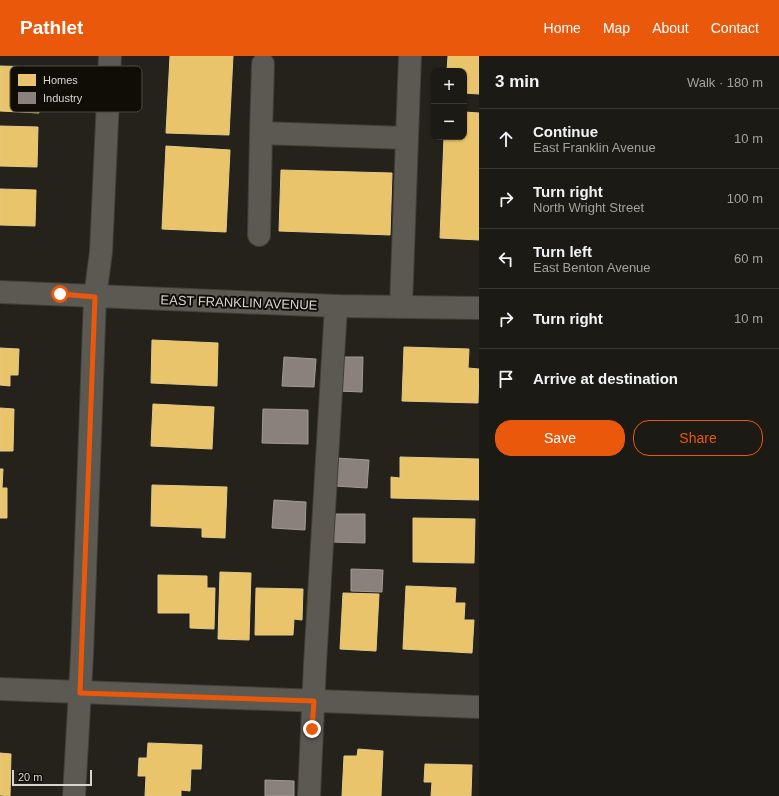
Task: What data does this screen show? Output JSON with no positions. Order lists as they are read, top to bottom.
{
  "streets": {
    "street": ["EAST FRANKLIN AVENUE"]
  },
  "legend": ["Homes", "Industry"],
  "scale_bar": "20 m",
  "page": {
    "header": "Pathlet",
    "nav": [
      "Home",
      "Map",
      "About",
      "Contact"
    ],
    "heading": ["3 min", "Walk · 180 m"],
    "map_buttons": ["+", "−"],
    "list": [
      ["Continue", "East Franklin Avenue", "10 m"],
      ["Turn right", "North Wright Street", "100 m"],
      ["Turn left", "East Benton Avenue", "60 m"],
      ["Turn right", "10 m"],
      "Arrive at destination"
    ],
    "buttons": ["Save", "Share"],
    "scale": "20 m"
  }
}
